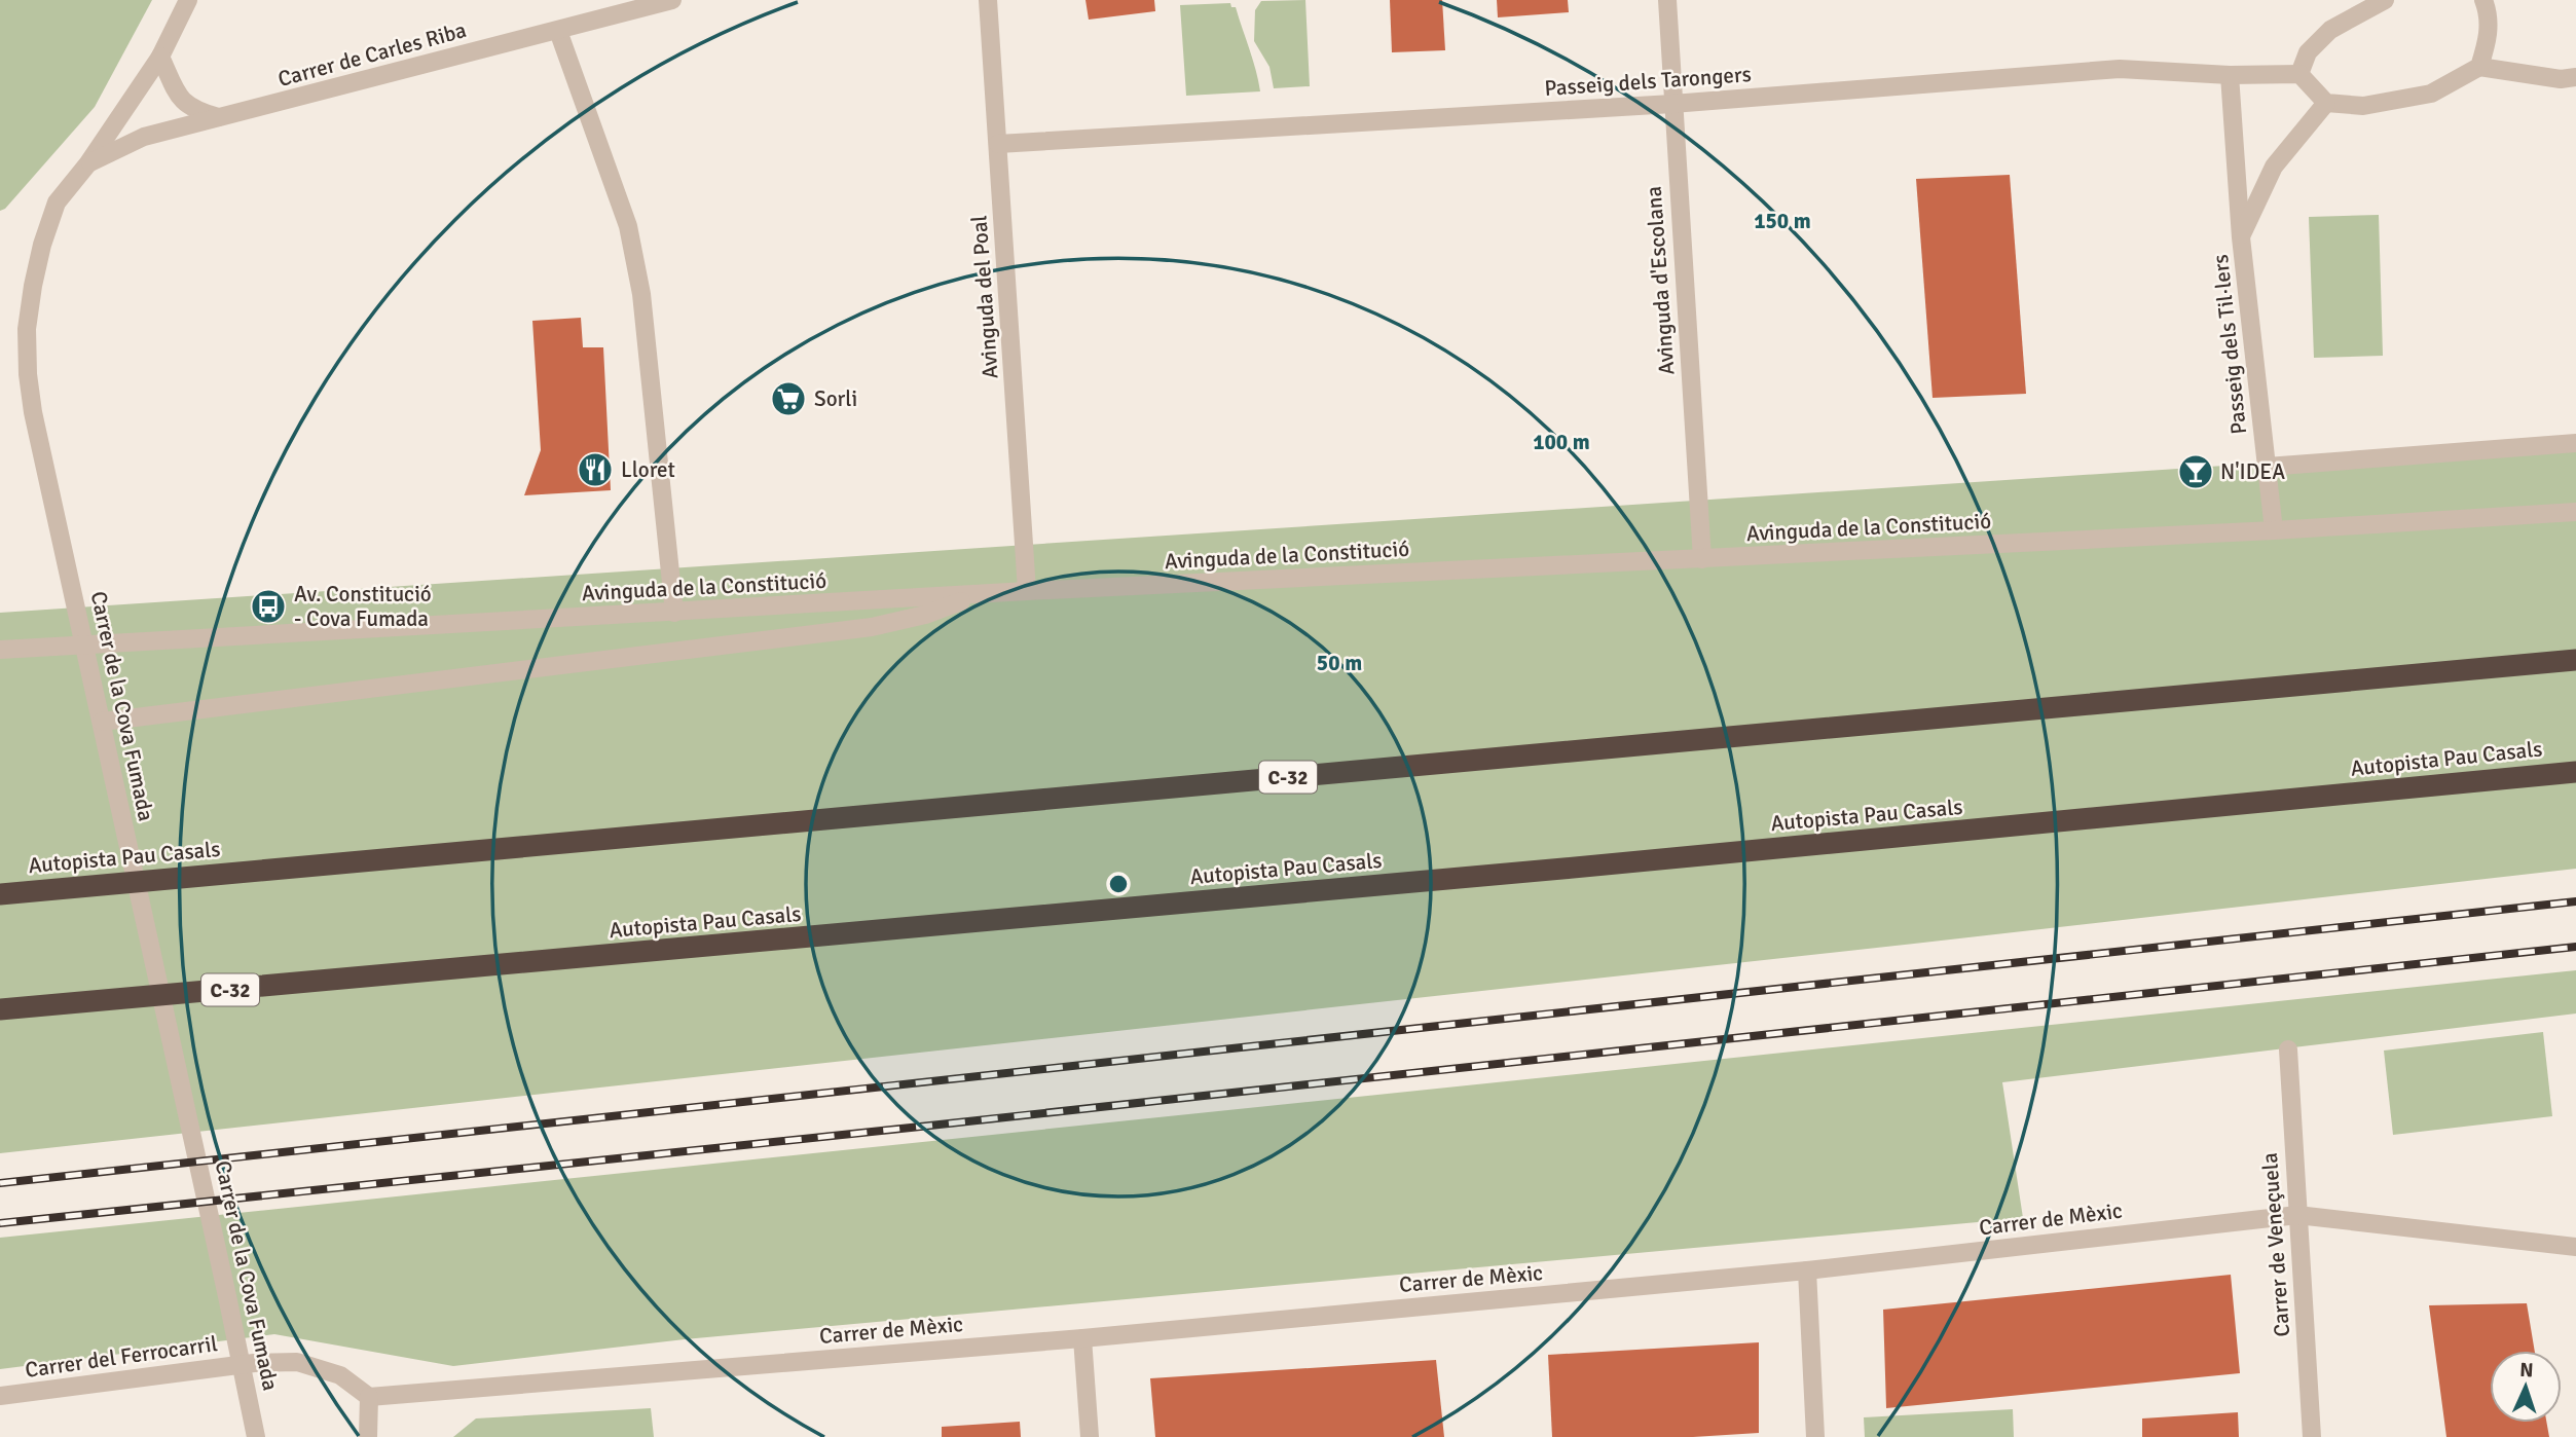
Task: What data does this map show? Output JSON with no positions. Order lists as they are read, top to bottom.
{
  "streets": {
    "highway": ["Autopista Pau Casals", "C-32"],
    "street": [
      "Carrer de Carles Riba",
      "Passeig dels Tarongers",
      "Avinguda d'Escolana",
      "Avinguda del Poal",
      "Passeig dels Til·lers",
      "Avinguda de la Constitució",
      "Carrer de la Cova Fumada",
      "Carrer de Mèxic",
      "Carrer de Veneçuela",
      "Carrer del Ferrocarril"
    ]
  },
  "crossings": [
    ["Carrer de Carles Riba", "Carrer de la Cova Fumada"],
    ["Passeig dels Tarongers", "Avinguda d'Escolana"],
    ["Passeig dels Tarongers", "Avinguda del Poal"],
    ["Passeig dels Tarongers", "Passeig dels Til·lers"],
    ["Avinguda d'Escolana", "Avinguda de la Constitució"],
    ["Avinguda del Poal", "Avinguda de la Constitució"],
    ["Passeig dels Til·lers", "Avinguda de la Constitució"],
    ["Carrer de Mèxic", "Carrer de Veneçuela"],
    ["Carrer de Mèxic", "Carrer del Ferrocarril"]
  ],
  "places": {
    "supermarket": ["Sorli"],
    "restaurant": ["Lloret"],
    "bar": ["N'IDEA"],
    "bus stop": ["Av. Constitució - Cova Fumada"]
  },
  "north": "top",
  "rings": ["150 m", "100 m", "50 m"]
}
